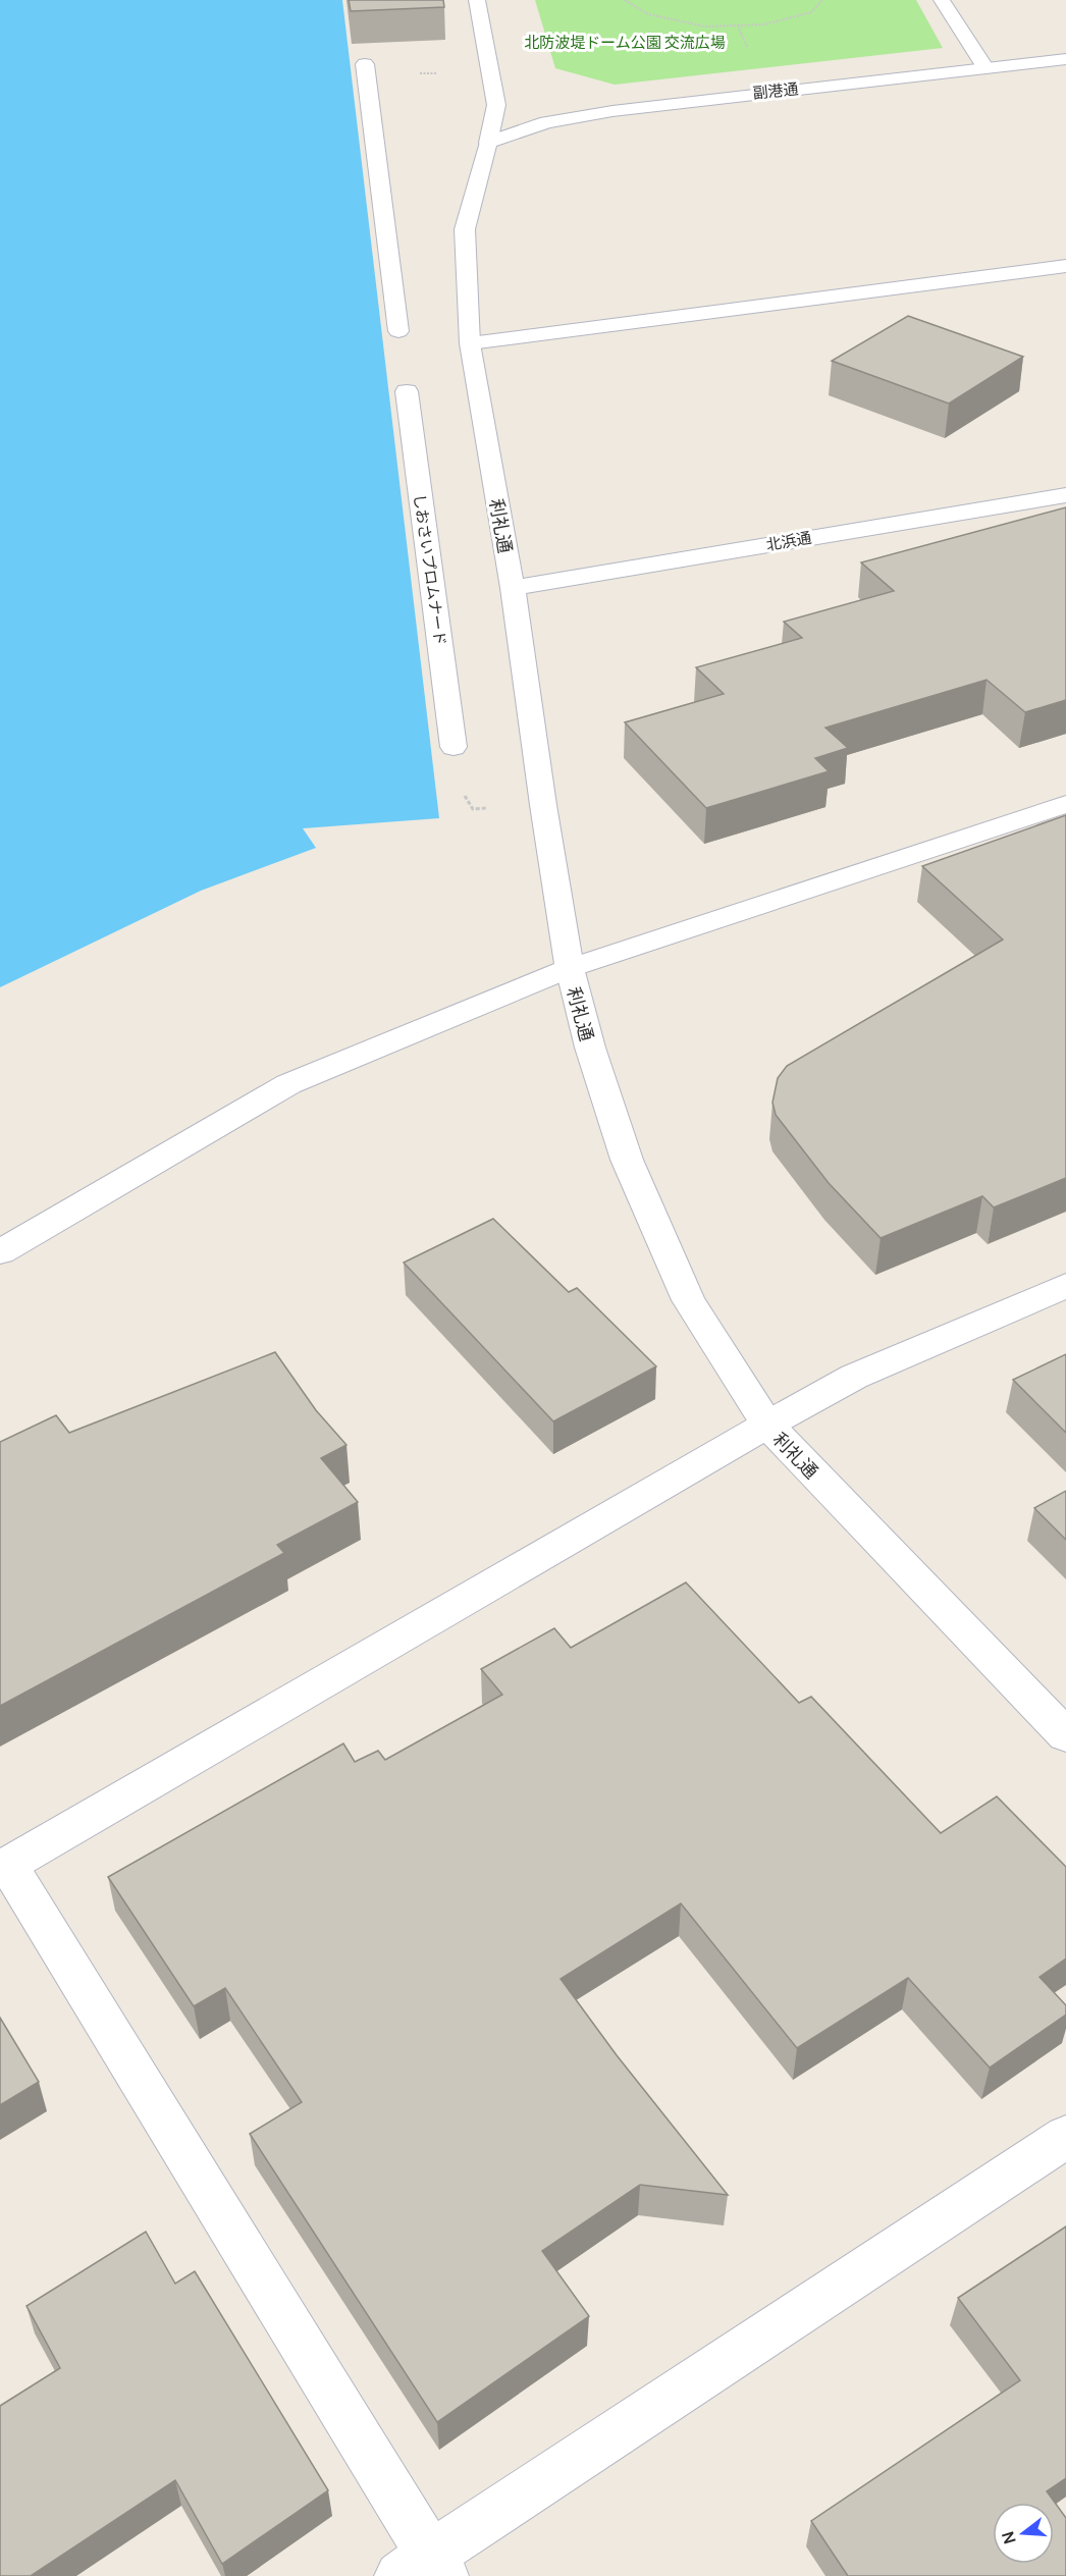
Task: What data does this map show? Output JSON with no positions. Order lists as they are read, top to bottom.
{
  "streets": {
    "street": [
      "副港通",
      "利礼通",
      "北浜通",
      "しおさいプロムナード"
    ]
  },
  "crossings": [
    ["副港通", "利礼通"],
    ["利礼通", "北浜通"]
  ],
  "parks": ["北防波堤ドーム公園 交流広場"],
  "north": "left"
}
